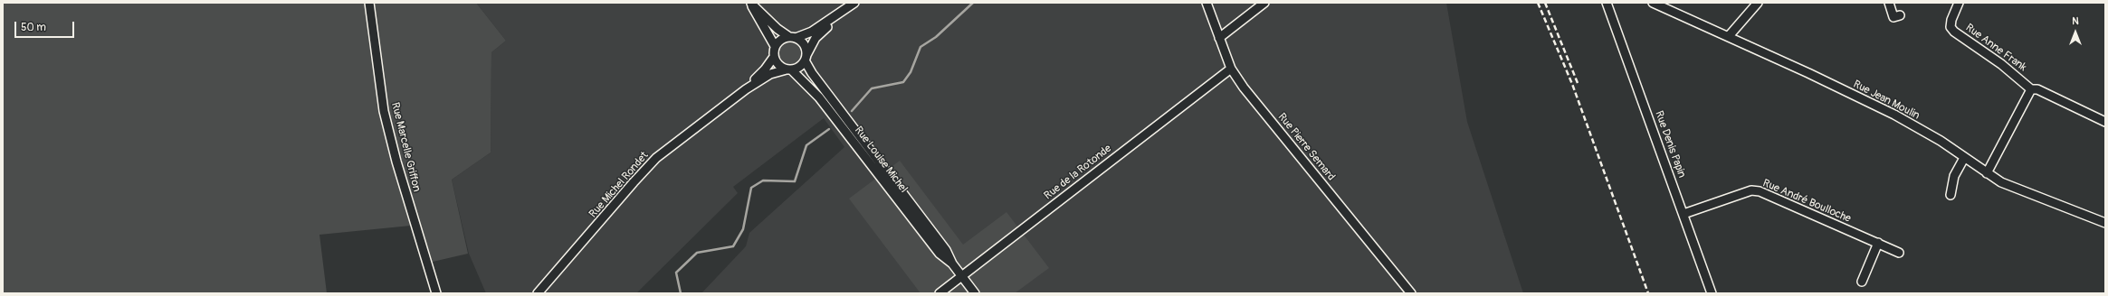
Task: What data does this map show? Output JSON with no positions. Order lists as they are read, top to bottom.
{
  "streets": {
    "street": [
      "Rue Anne Frank",
      "Rue Jean Moulin",
      "Rue Denis Papin",
      "Rue Marcelle Griffon",
      "Rue Pierre Semard",
      "Rue Louise Michel",
      "Rue de la Rotonde",
      "Rue Michel Rondet",
      "Rue André Boulloche"
    ]
  },
  "crossings": [
    ["Rue Denis Papin", "Rue André Boulloche"],
    ["Rue Pierre Semard", "Rue de la Rotonde"],
    ["Rue Louise Michel", "Rue de la Rotonde"],
    ["Rue Louise Michel", "Rue Michel Rondet"]
  ],
  "scale_bar": "50 m",
  "north": "top"
}
